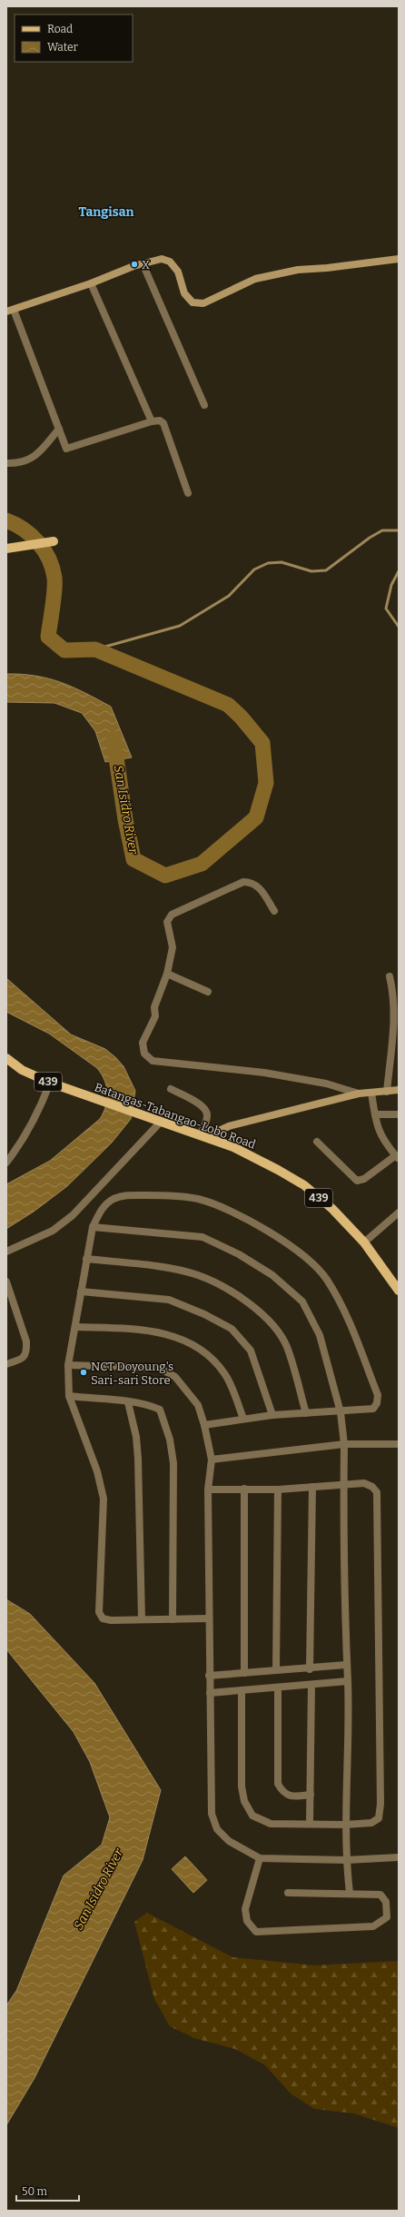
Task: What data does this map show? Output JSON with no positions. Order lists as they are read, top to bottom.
{
  "streets": {
    "main road": ["439", "Batangas-Tabangao-Lobo Road"]
  },
  "districts": ["Tangisan"],
  "water": ["San Isidro River"],
  "places": ["X", "NCT Doyoung's Sari-sari Store"],
  "legend": ["Road", "Water"],
  "scale_bar": "50 m"
}
